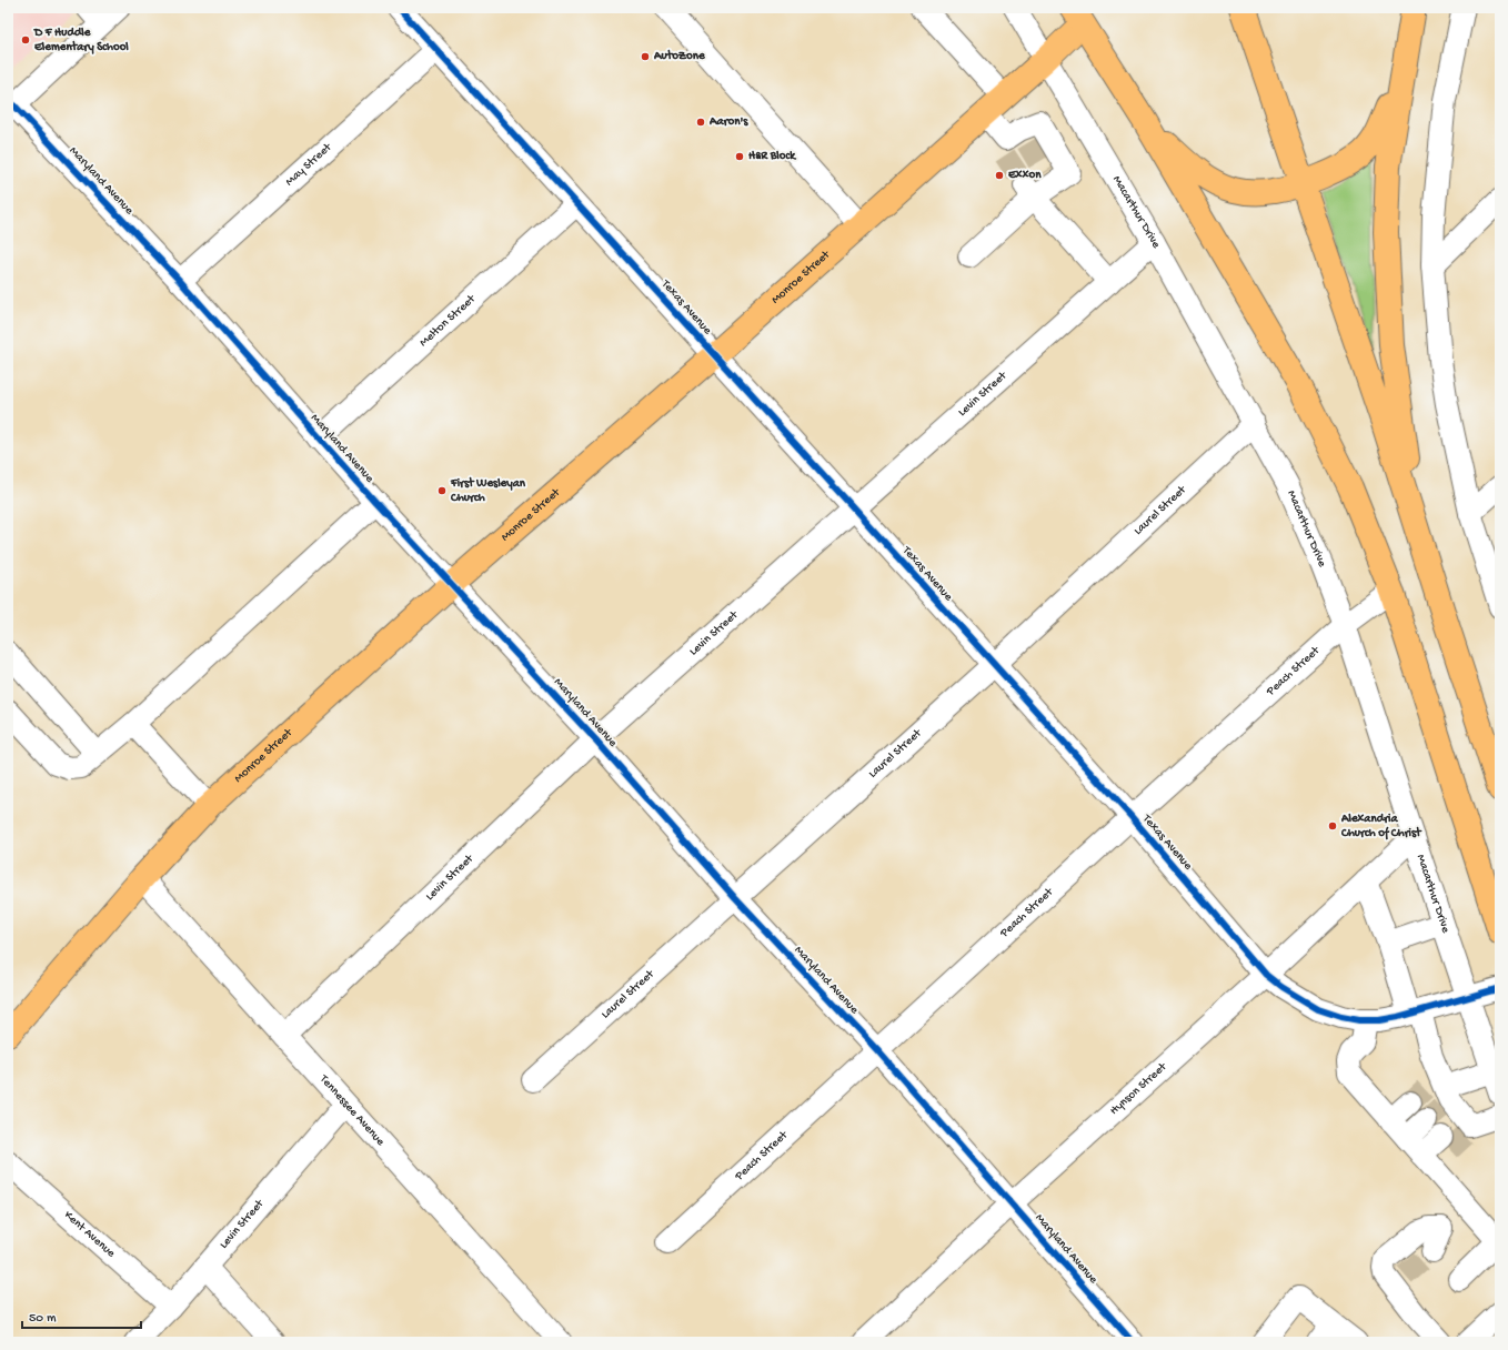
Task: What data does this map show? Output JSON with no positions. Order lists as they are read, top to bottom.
{
  "streets": {
    "main road": ["Monroe Street"],
    "street": [
      "May Street",
      "Maryland Avenue",
      "Macarthur Drive",
      "Texas Avenue",
      "Melton Street",
      "Levin Street",
      "Laurel Street",
      "Peach Street",
      "Hynson Street",
      "Tennessee Avenue",
      "Kent Avenue"
    ]
  },
  "crossings": [
    ["May Street", "Maryland Avenue"],
    ["May Street", "Texas Avenue"],
    ["Maryland Avenue", "Monroe Street"],
    ["Maryland Avenue", "Melton Street"],
    ["Maryland Avenue", "Levin Street"],
    ["Maryland Avenue", "Laurel Street"],
    ["Maryland Avenue", "Peach Street"],
    ["Maryland Avenue", "Hynson Street"],
    ["Macarthur Drive", "Monroe Street"],
    ["Macarthur Drive", "Texas Avenue"],
    ["Macarthur Drive", "Levin Street"],
    ["Macarthur Drive", "Laurel Street"],
    ["Macarthur Drive", "Peach Street"],
    ["Macarthur Drive", "Hynson Street"],
    ["Monroe Street", "Texas Avenue"],
    ["Monroe Street", "Tennessee Avenue"],
    ["Texas Avenue", "Melton Street"],
    ["Texas Avenue", "Levin Street"],
    ["Texas Avenue", "Laurel Street"],
    ["Texas Avenue", "Peach Street"],
    ["Texas Avenue", "Hynson Street"],
    ["Levin Street", "Tennessee Avenue"],
    ["Levin Street", "Kent Avenue"]
  ],
  "places": [
    "D F Huddle Elementary School",
    "AutoZone",
    "Aaron's",
    "H&R Block",
    "Exxon",
    "First Wesleyan Church",
    "Alexandria Church of Christ"
  ],
  "scale_bar": "50 m"
}
